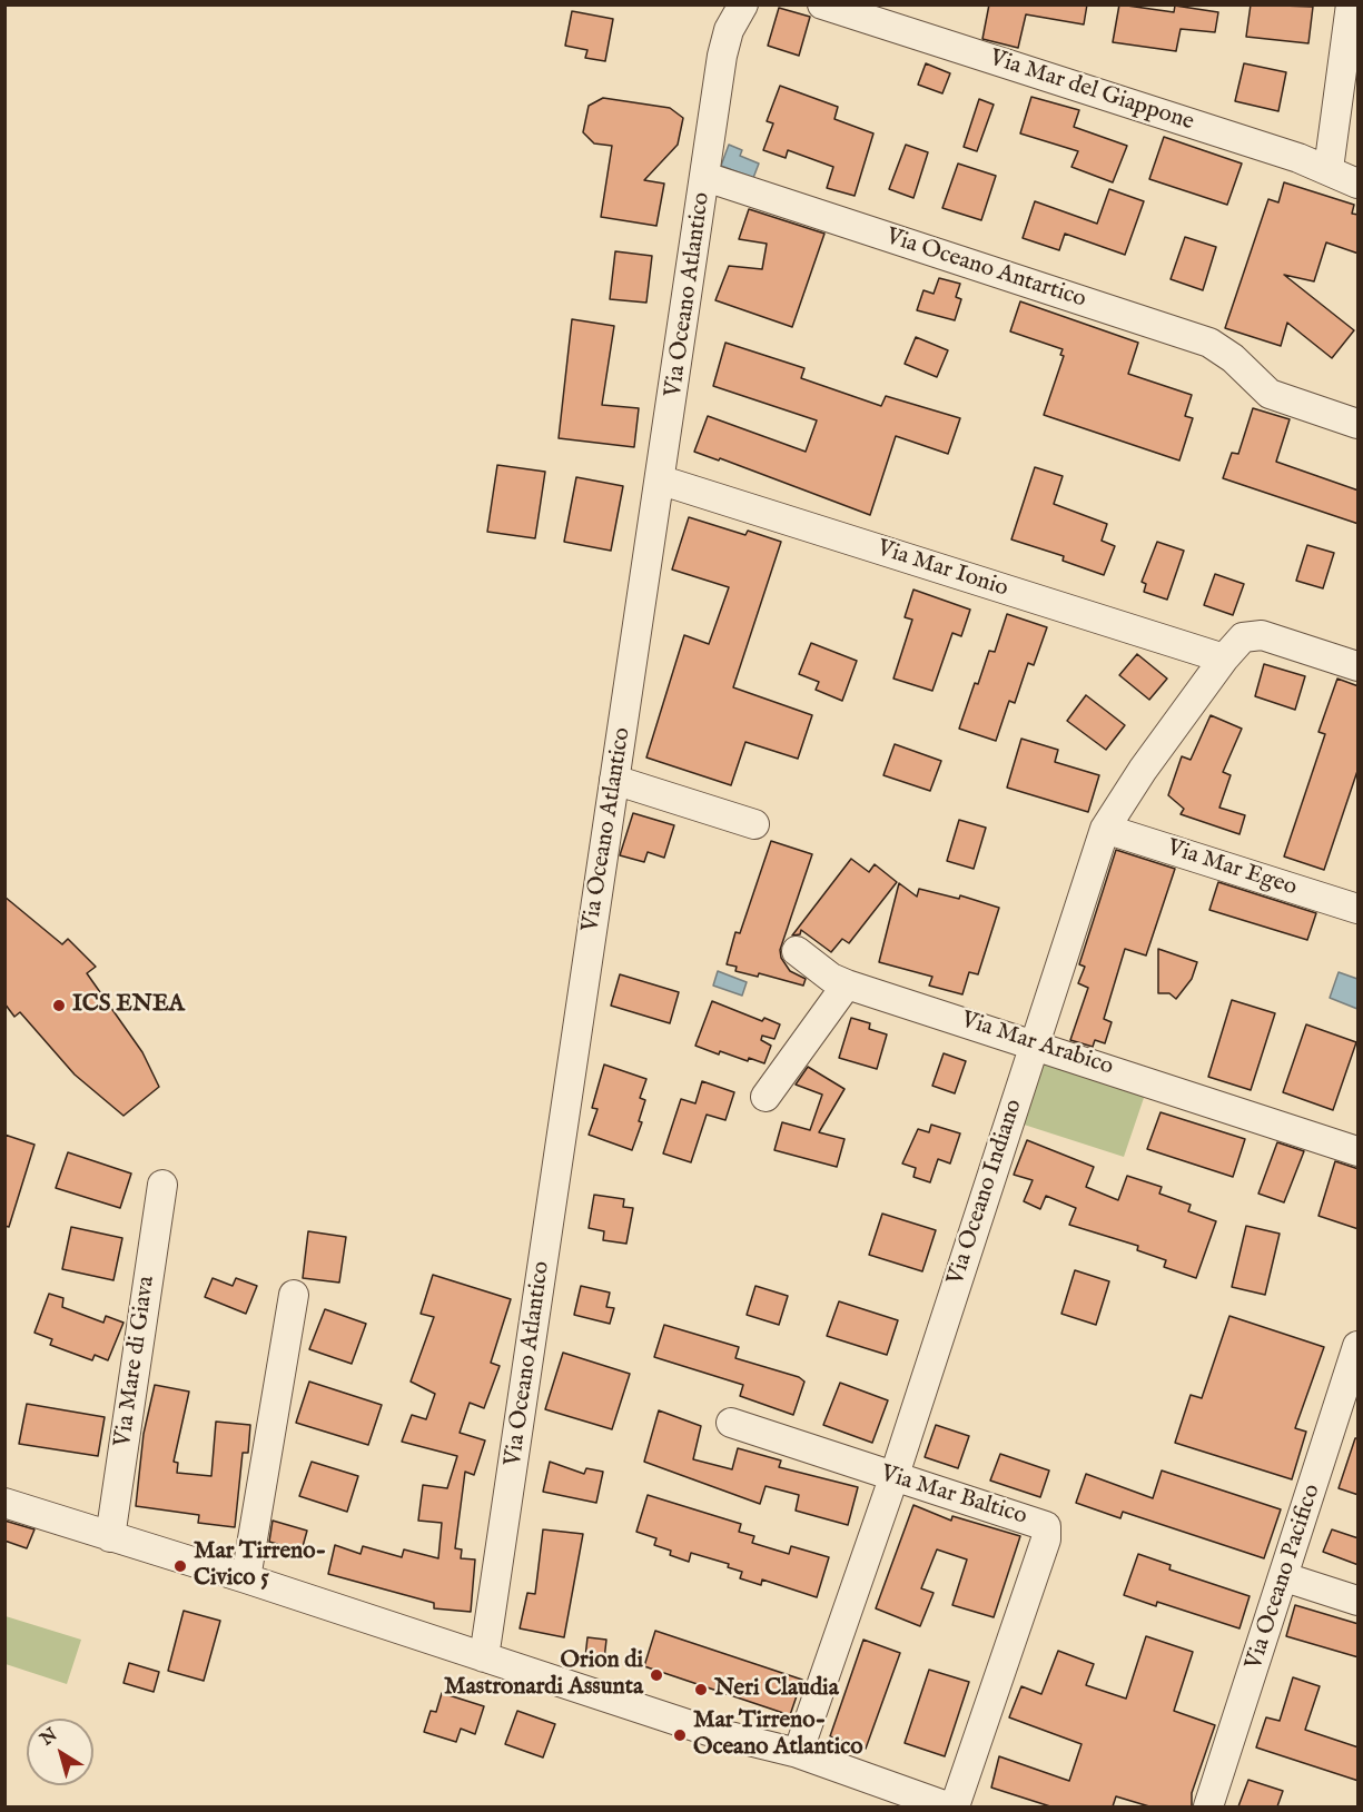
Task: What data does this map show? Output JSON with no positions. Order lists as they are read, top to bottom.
{
  "streets": {
    "street": [
      "Via Mar del Giappone",
      "Via Oceano Antartico",
      "Via Oceano Atlantico",
      "Via Mar Ionio",
      "Via Mar Egeo",
      "Via Mar Arabico",
      "Via Oceano Indiano",
      "Via Mare di Giava",
      "Via Mar Baltico",
      "Via Oceano Pacifico"
    ]
  },
  "crossings": [
    ["Via Oceano Antartico", "Via Oceano Atlantico"],
    ["Via Oceano Atlantico", "Via Mar Ionio"],
    ["Via Mar Ionio", "Via Oceano Indiano"],
    ["Via Mar Egeo", "Via Oceano Indiano"],
    ["Via Mar Arabico", "Via Oceano Indiano"],
    ["Via Oceano Indiano", "Via Mar Baltico"]
  ],
  "places": [
    "ICS ENEA",
    "Mar Tirreno- Civico 5",
    "Orion di Mastronardi Assunta",
    "Neri Claudia",
    "Mar Tirreno- Oceano Atlantico"
  ],
  "north": "top left"
}
